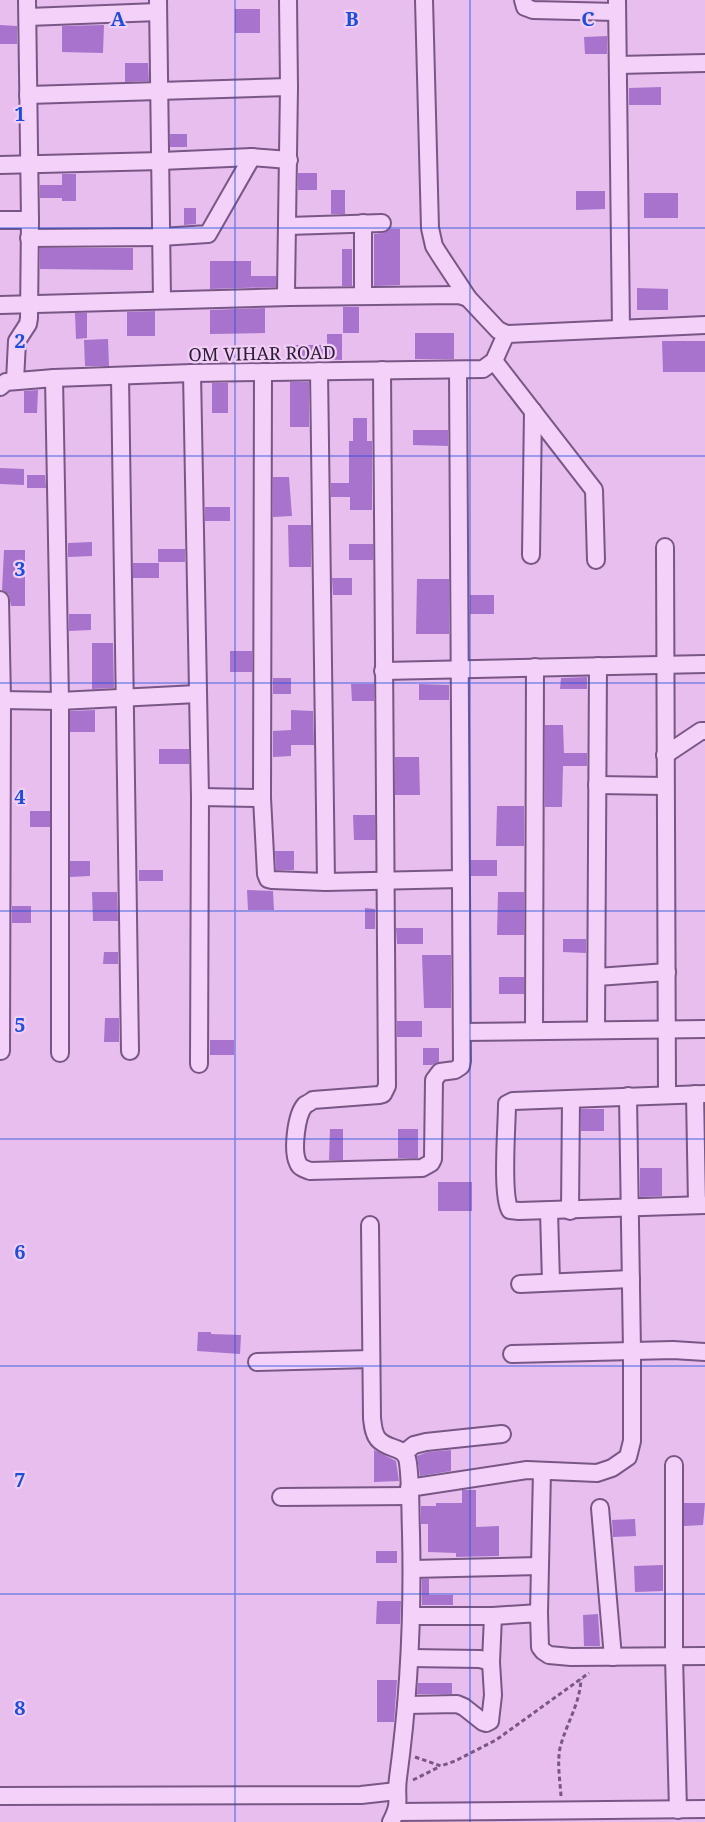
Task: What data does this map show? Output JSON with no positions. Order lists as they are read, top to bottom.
{
  "streets": {
    "street": ["OM VIHAR ROAD"]
  },
  "grid": {
    "columns": ["A", "B", "C"],
    "rows": [
      "1",
      "2",
      "3",
      "4",
      "5",
      "6",
      "7",
      "8"
    ]
  }
}
